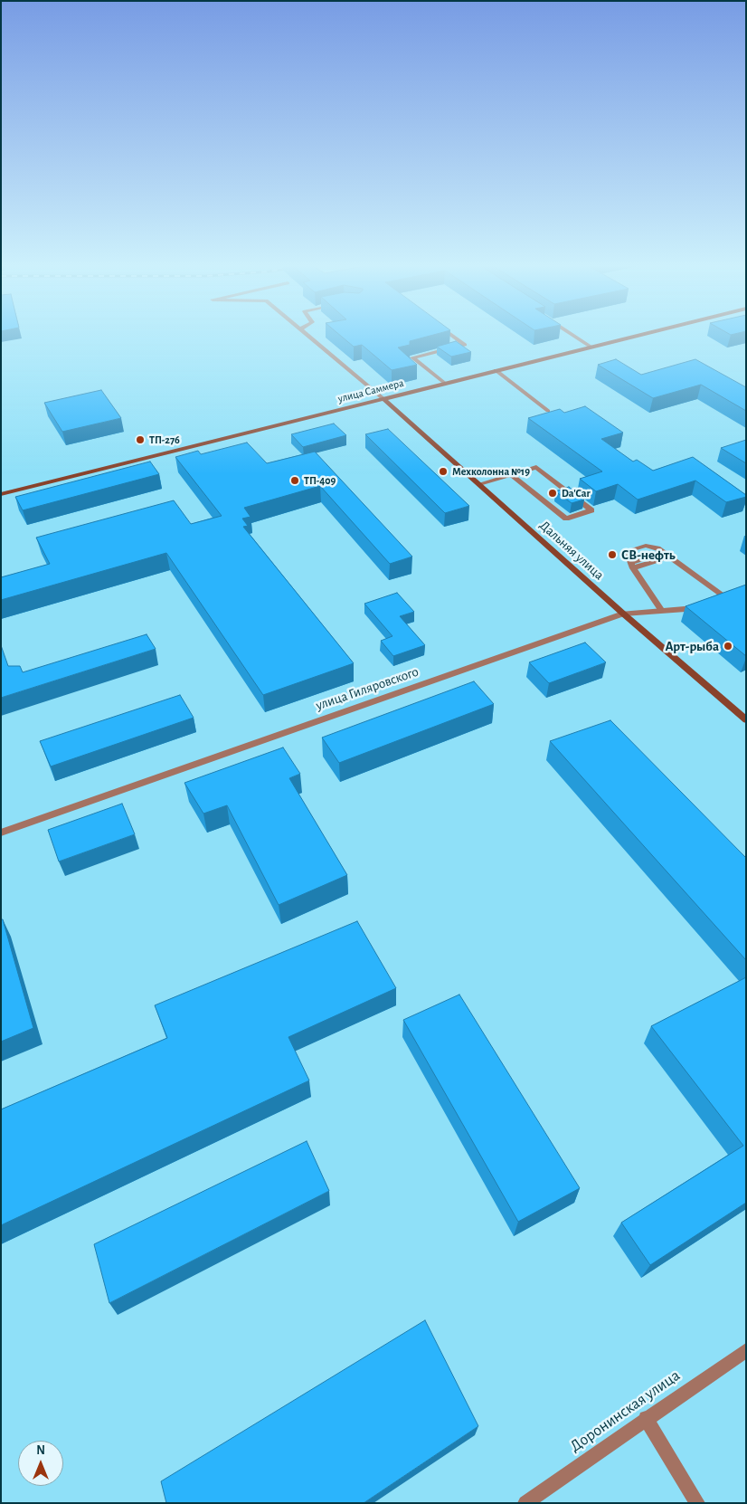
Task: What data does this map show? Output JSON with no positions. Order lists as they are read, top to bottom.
{
  "streets": {
    "street": [
      "улица Саммера",
      "Дальняя улица",
      "улица Гиляровского",
      "Доронинская улица"
    ]
  },
  "crossings": [
    ["улица Саммера", "Дальняя улица"],
    ["Дальняя улица", "улица Гиляровского"]
  ],
  "places": [
    "ТП-276",
    "Мехколонна №19",
    "ТП-409",
    "Da'Car",
    "СВ-нефть",
    "Арт-рыба"
  ],
  "north": "top"
}
